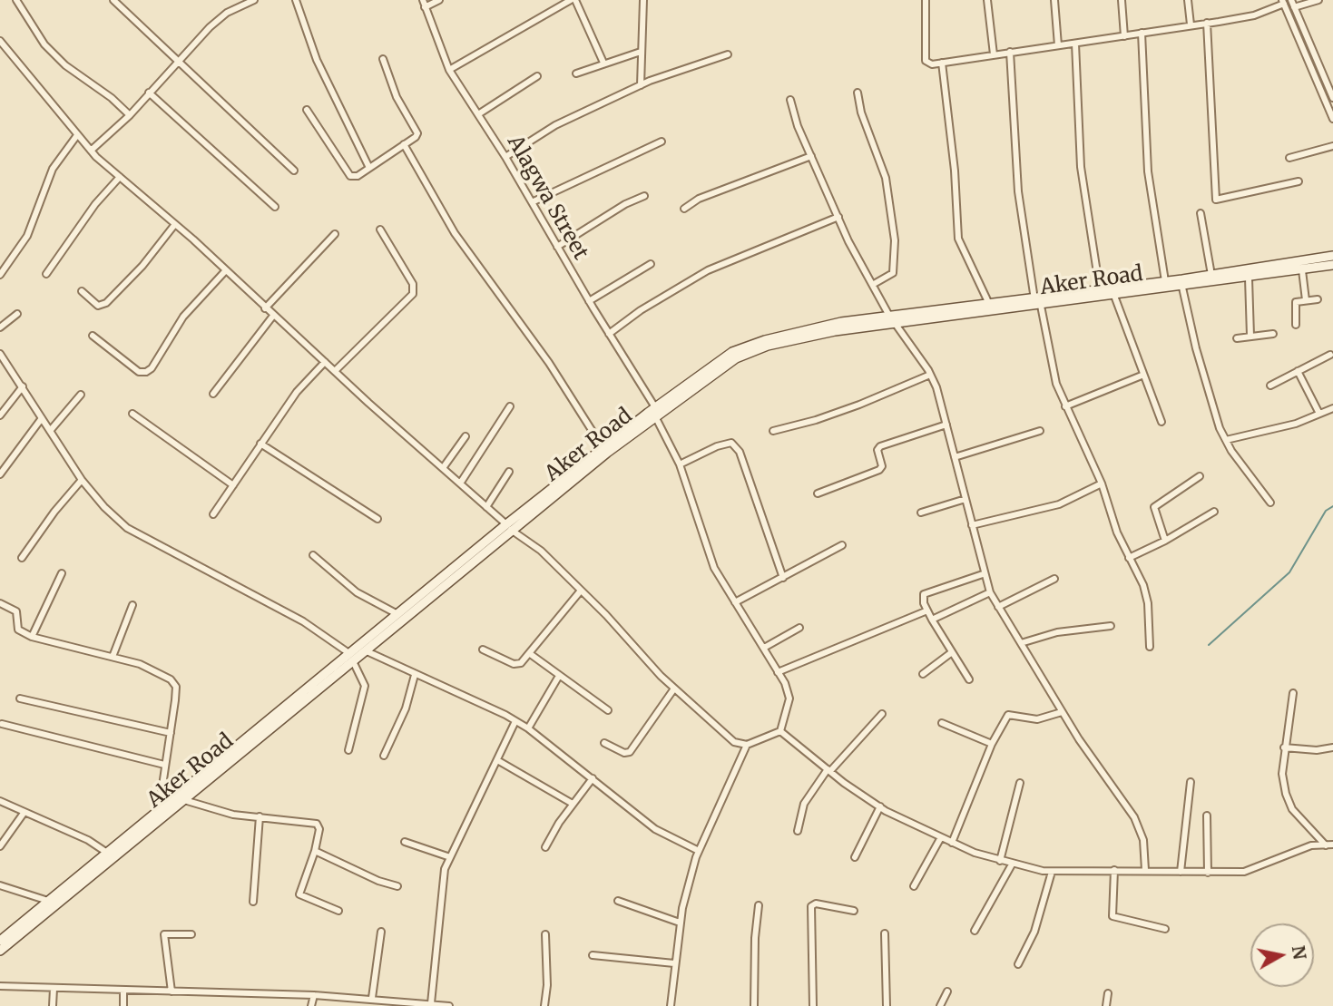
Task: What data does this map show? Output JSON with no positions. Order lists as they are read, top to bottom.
{
  "streets": {
    "street": ["Alagwa Street", "Aker Road"]
  },
  "crossings": [
    ["Alagwa Street", "Aker Road"]
  ],
  "north": "right"
}
